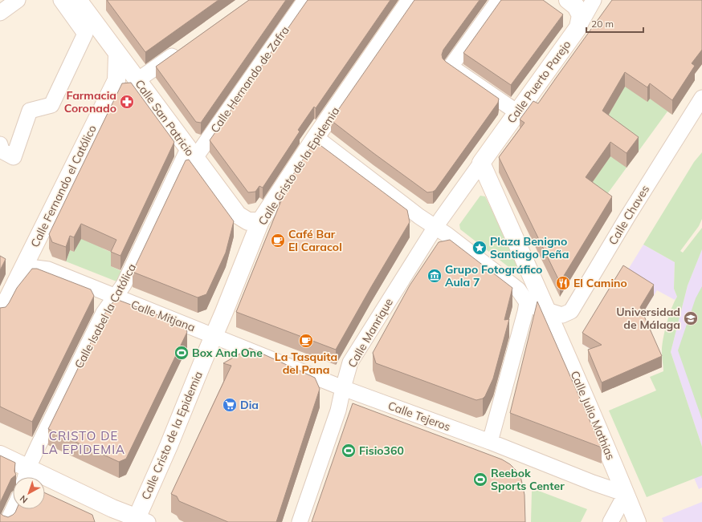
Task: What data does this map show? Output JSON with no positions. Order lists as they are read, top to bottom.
{
  "streets": {
    "street": [
      "Calle Hernando de Zafra",
      "Calle Puerto Parejo",
      "Calle San Patricio",
      "Calle Cristo de la Epidemia",
      "Calle Fernando el Católico",
      "Calle Chaves",
      "Calle Isabel la Católica",
      "Calle Mitjana",
      "Calle Manrique",
      "Calle Julio Mathias",
      "Calle Tejeros"
    ]
  },
  "crossings": [
    ["Calle Hernando de Zafra", "Calle San Patricio"],
    ["Calle Hernando de Zafra", "Calle Isabel la Católica"],
    ["Calle Puerto Parejo", "Calle Manrique"],
    ["Calle San Patricio", "Calle Cristo de la Epidemia"],
    ["Calle San Patricio", "Calle Fernando el Católico"],
    ["Calle San Patricio", "Calle Isabel la Católica"],
    ["Calle Cristo de la Epidemia", "Calle Mitjana"],
    ["Calle Cristo de la Epidemia", "Calle Tejeros"],
    ["Calle Fernando el Católico", "Calle Mitjana"],
    ["Calle Chaves", "Calle Julio Mathias"],
    ["Calle Isabel la Católica", "Calle Mitjana"],
    ["Calle Mitjana", "Calle Tejeros"],
    ["Calle Manrique", "Calle Tejeros"],
    ["Calle Julio Mathias", "Calle Tejeros"]
  ],
  "districts": ["CRISTO DE LA EPIDEMIA"],
  "places": {
    "pharmacy": ["Farmacia Coronado"],
    "cafe": ["Café Bar El Caracol", "La Tasquita del Pana"],
    "place": ["Plaza Benigno Santiago Peña"],
    "museum": ["Grupo Fotográfico Aula 7"],
    "restaurant": ["El Camino"],
    "school or university": ["Universidad de Málaga"],
    "sports": ["Box And One", "Fisio360", "Reebok Sports Center"],
    "supermarket": ["Dia"]
  },
  "scale_bar": "20 m",
  "north": "bottom left"
}
